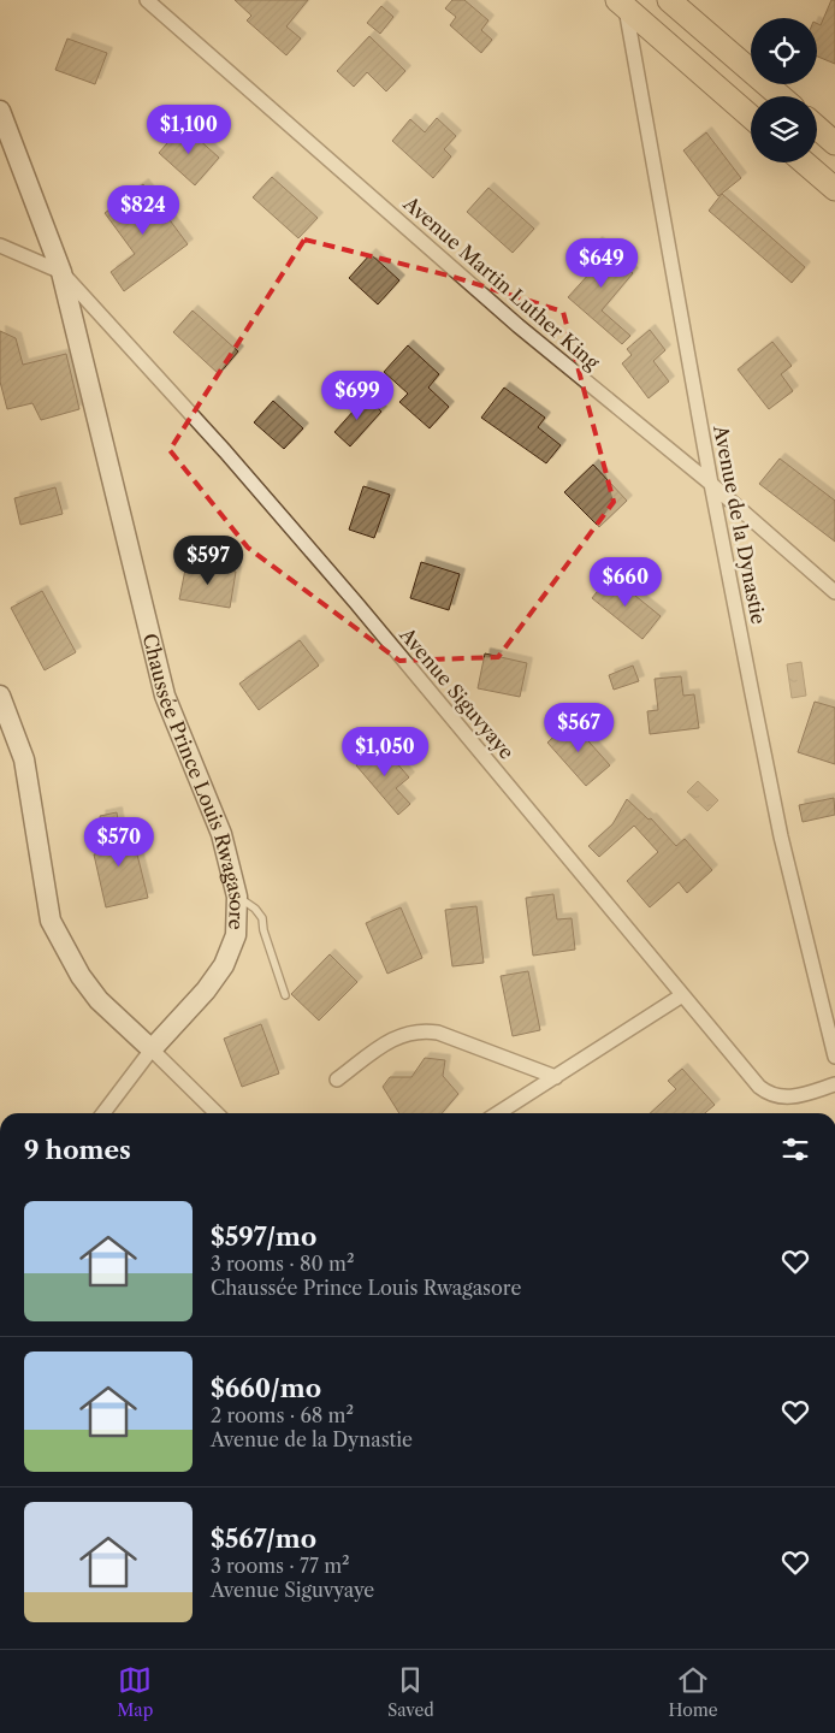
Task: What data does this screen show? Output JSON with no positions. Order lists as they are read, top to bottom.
{
  "streets": {
    "street": [
      "Avenue Martin Luther King",
      "Avenue de la Dynastie",
      "Avenue Siguvyaye",
      "Chaussée Prince Louis Rwagasore"
    ]
  },
  "crossings": [
    ["Avenue Martin Luther King", "Avenue de la Dynastie"],
    ["Avenue Siguvyaye", "Chaussée Prince Louis Rwagasore"]
  ],
  "page": {
    "price": [
      "$1,100",
      "$824",
      "$649",
      "$699",
      "$597",
      "$660",
      "$567",
      "$1,050",
      "$570"
    ],
    "heading": "9 homes",
    "list": [
      {
        "name": "$597/mo",
        "note": "3 rooms · 80 m² · Chaussée Prince Louis Rwagasore"
      },
      {
        "name": "$660/mo",
        "note": "2 rooms · 68 m² · Avenue de la Dynastie"
      },
      {
        "name": "$567/mo",
        "note": "3 rooms · 77 m² · Avenue Siguvyaye"
      }
    ],
    "tabs": ["Map", "Saved", "Home"]
  }
}
